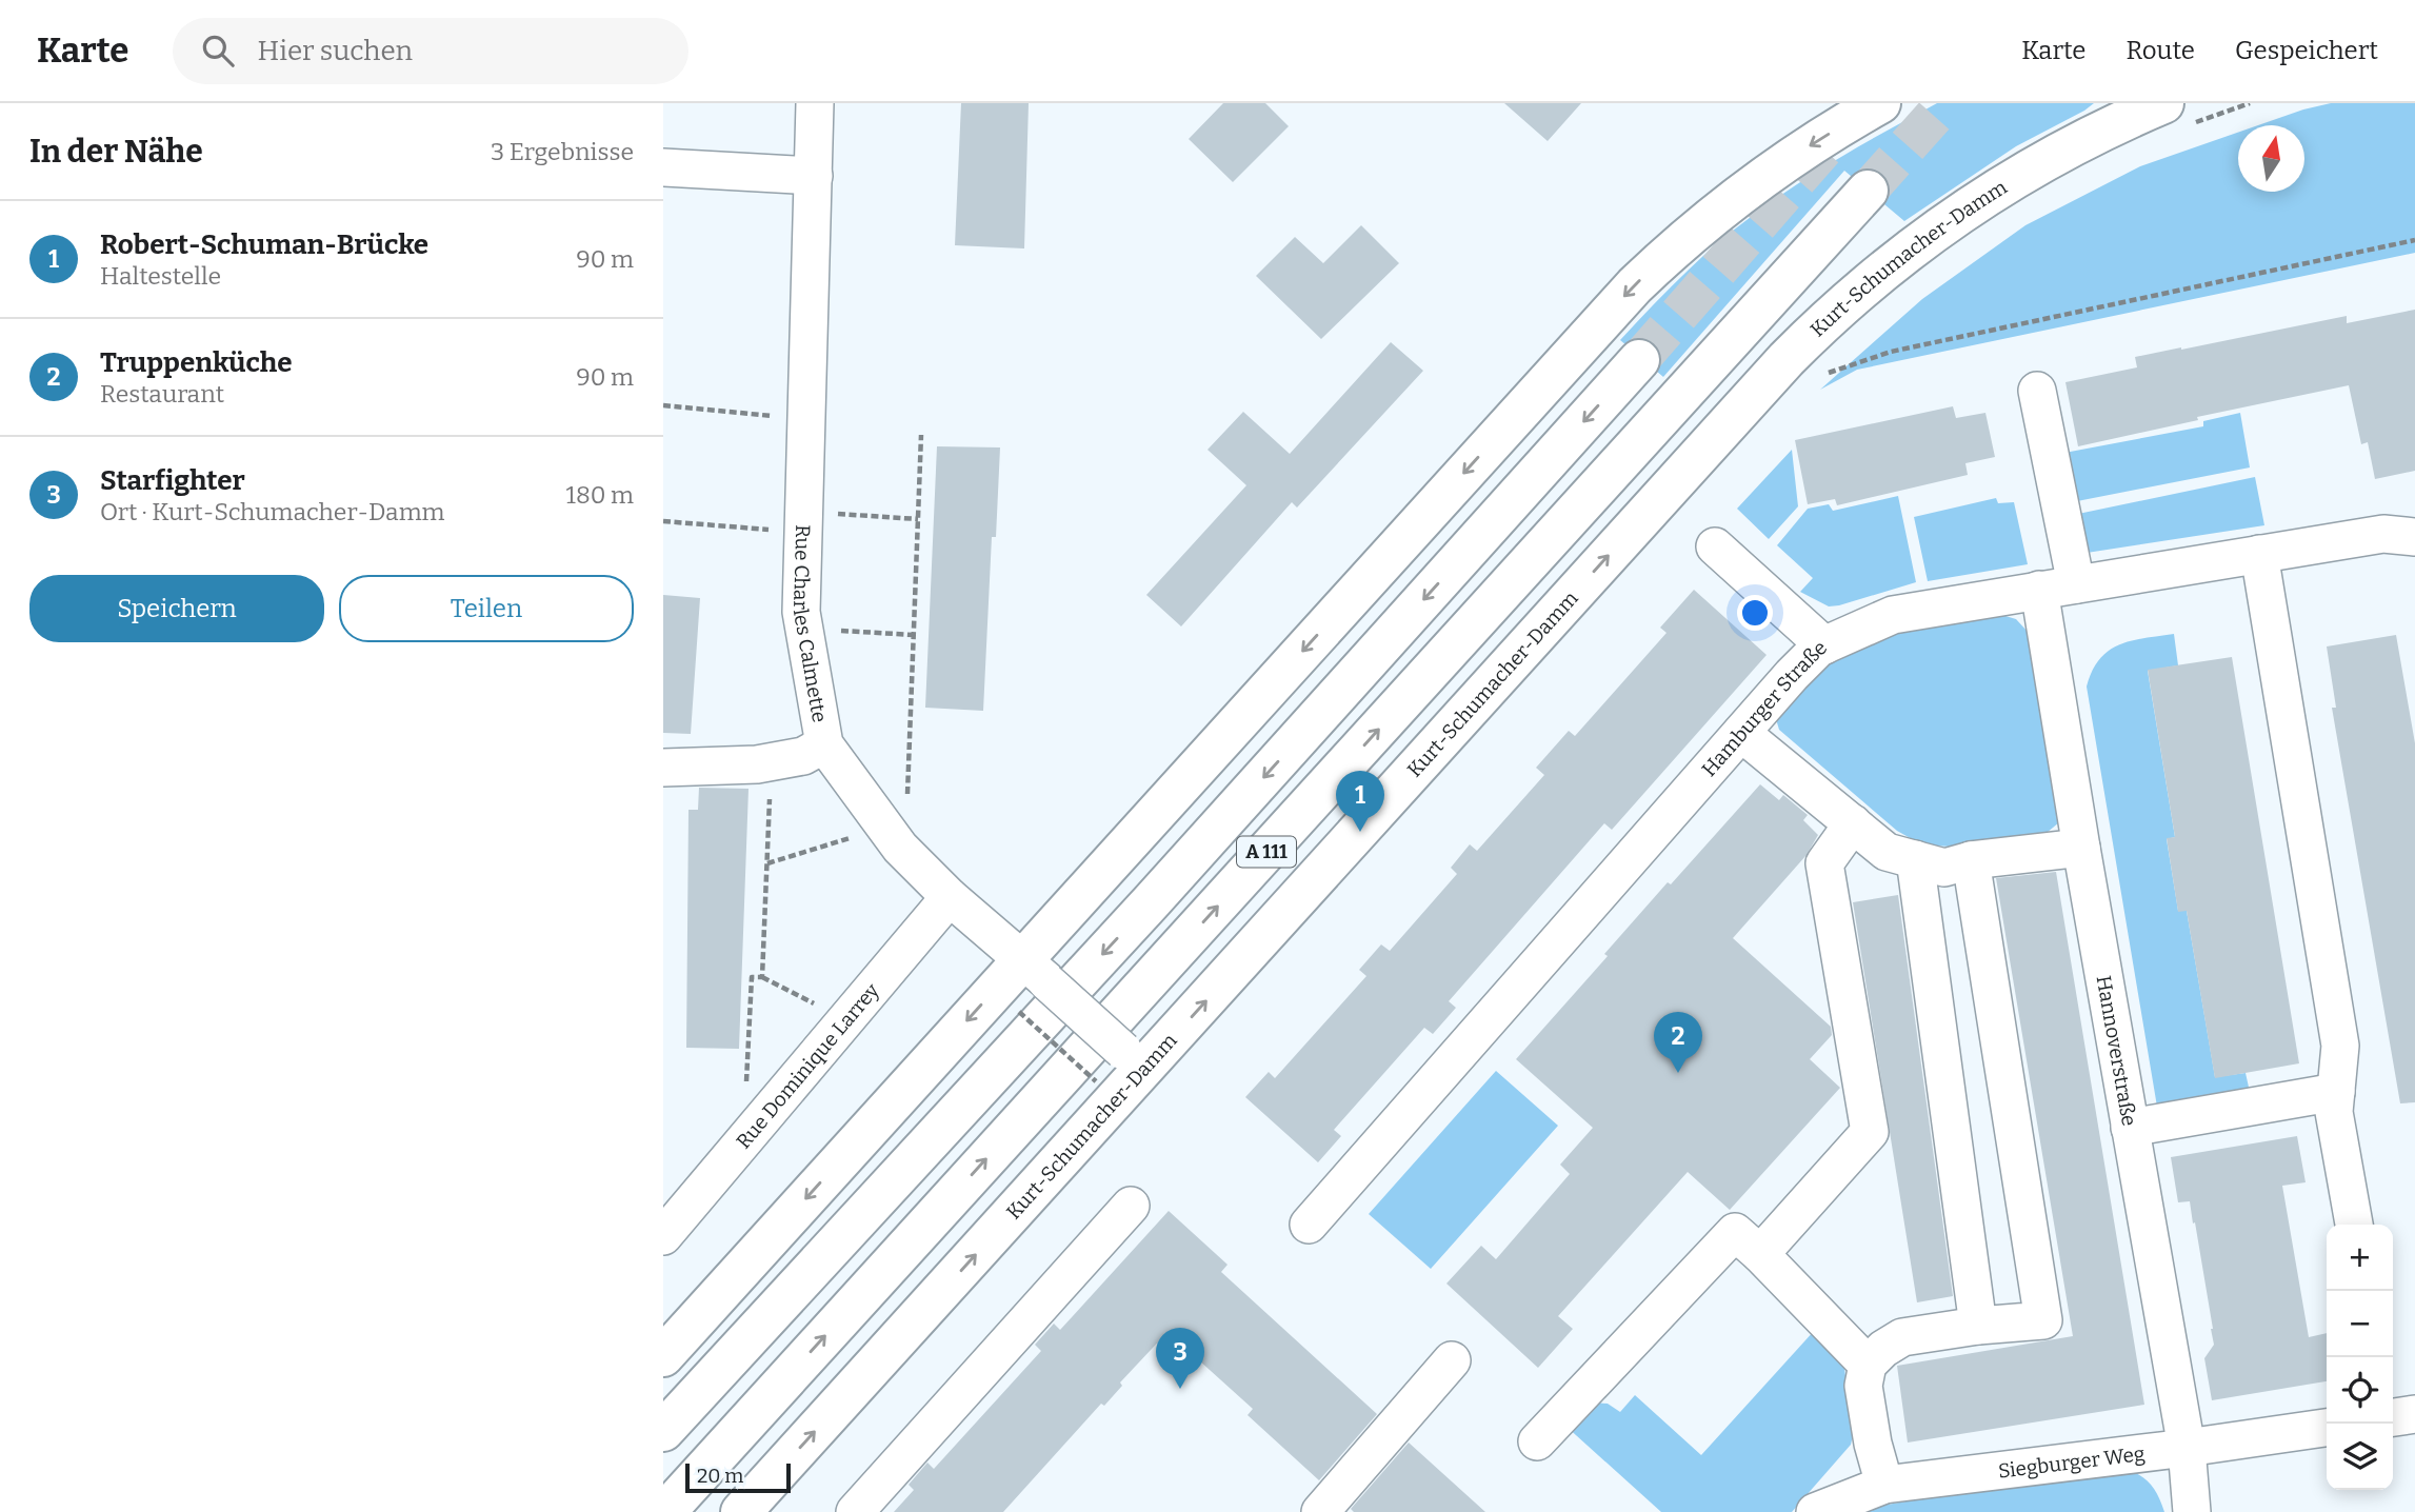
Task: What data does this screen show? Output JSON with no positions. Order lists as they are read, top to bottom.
{
  "streets": {
    "main road": ["Kurt-Schumacher-Damm", "A 111"],
    "street": [
      "Rue Charles Calmette",
      "Hamburger Straße",
      "Hannoverstraße",
      "Rue Dominique Larrey",
      "Siegburger Weg"
    ]
  },
  "crossings": [
    ["Kurt-Schumacher-Damm", "Rue Charles Calmette"],
    ["Rue Charles Calmette", "Rue Dominique Larrey"],
    ["Hamburger Straße", "Hannoverstraße"],
    ["Hannoverstraße", "Siegburger Weg"]
  ],
  "scale_bar": "20 m",
  "north": "top",
  "page": {
    "header": "Karte",
    "search": "Hier suchen",
    "nav": ["Karte", "Route", "Gespeichert"],
    "heading": ["In der Nähe", "3 Ergebnisse"],
    "list": [
      {
        "mark": "1",
        "name": "Robert-Schuman-Brücke",
        "note": "Haltestelle",
        "value": "90 m"
      },
      {
        "mark": "2",
        "name": "Truppenküche",
        "note": "Restaurant",
        "value": "90 m"
      },
      {
        "mark": "3",
        "name": "Starfighter",
        "note": "Ort · Kurt-Schumacher-Damm",
        "value": "180 m"
      }
    ],
    "buttons": ["Speichern", "Teilen"],
    "pins": ["1", "2", "3"],
    "map_buttons": ["+", "−"],
    "scale": "20 m"
  }
}
